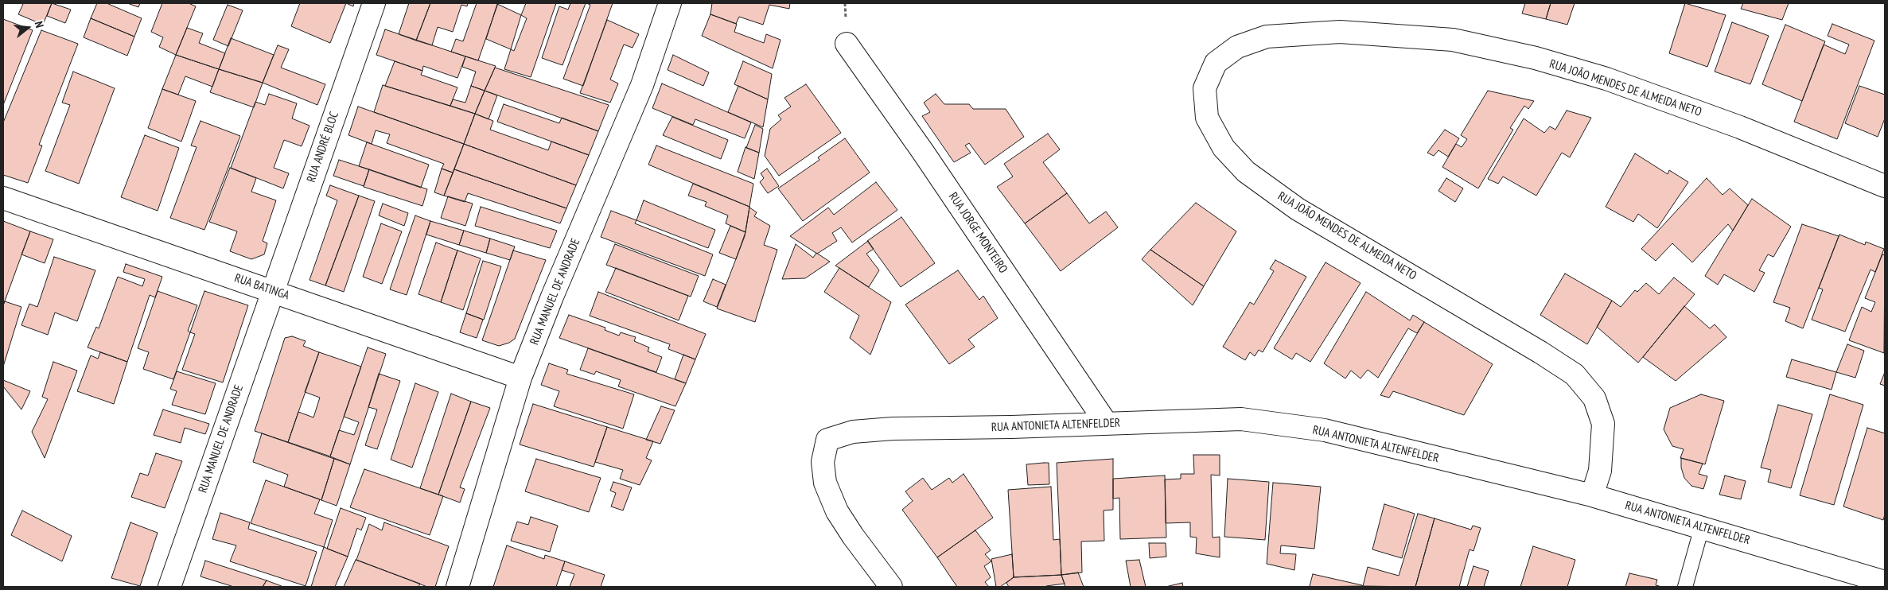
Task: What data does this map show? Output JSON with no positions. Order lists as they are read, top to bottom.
{
  "streets": {
    "street": [
      "RUA JOÃO MENDES DE ALMEIDA NETO",
      "RUA ANDRÉ BLOC",
      "RUA JORGE MONTEIRO",
      "RUA BATINGA",
      "RUA MANUEL DE ANDRADE",
      "RUA ANTONIETA ALTENFELDER"
    ]
  },
  "crossings": [
    ["RUA JOÃO MENDES DE ALMEIDA NETO", "RUA ANTONIETA ALTENFELDER"],
    ["RUA ANDRÉ BLOC", "RUA BATINGA"],
    ["RUA ANDRÉ BLOC", "RUA MANUEL DE ANDRADE"],
    ["RUA JORGE MONTEIRO", "RUA ANTONIETA ALTENFELDER"],
    ["RUA BATINGA", "RUA MANUEL DE ANDRADE"]
  ],
  "north": "right"
}
